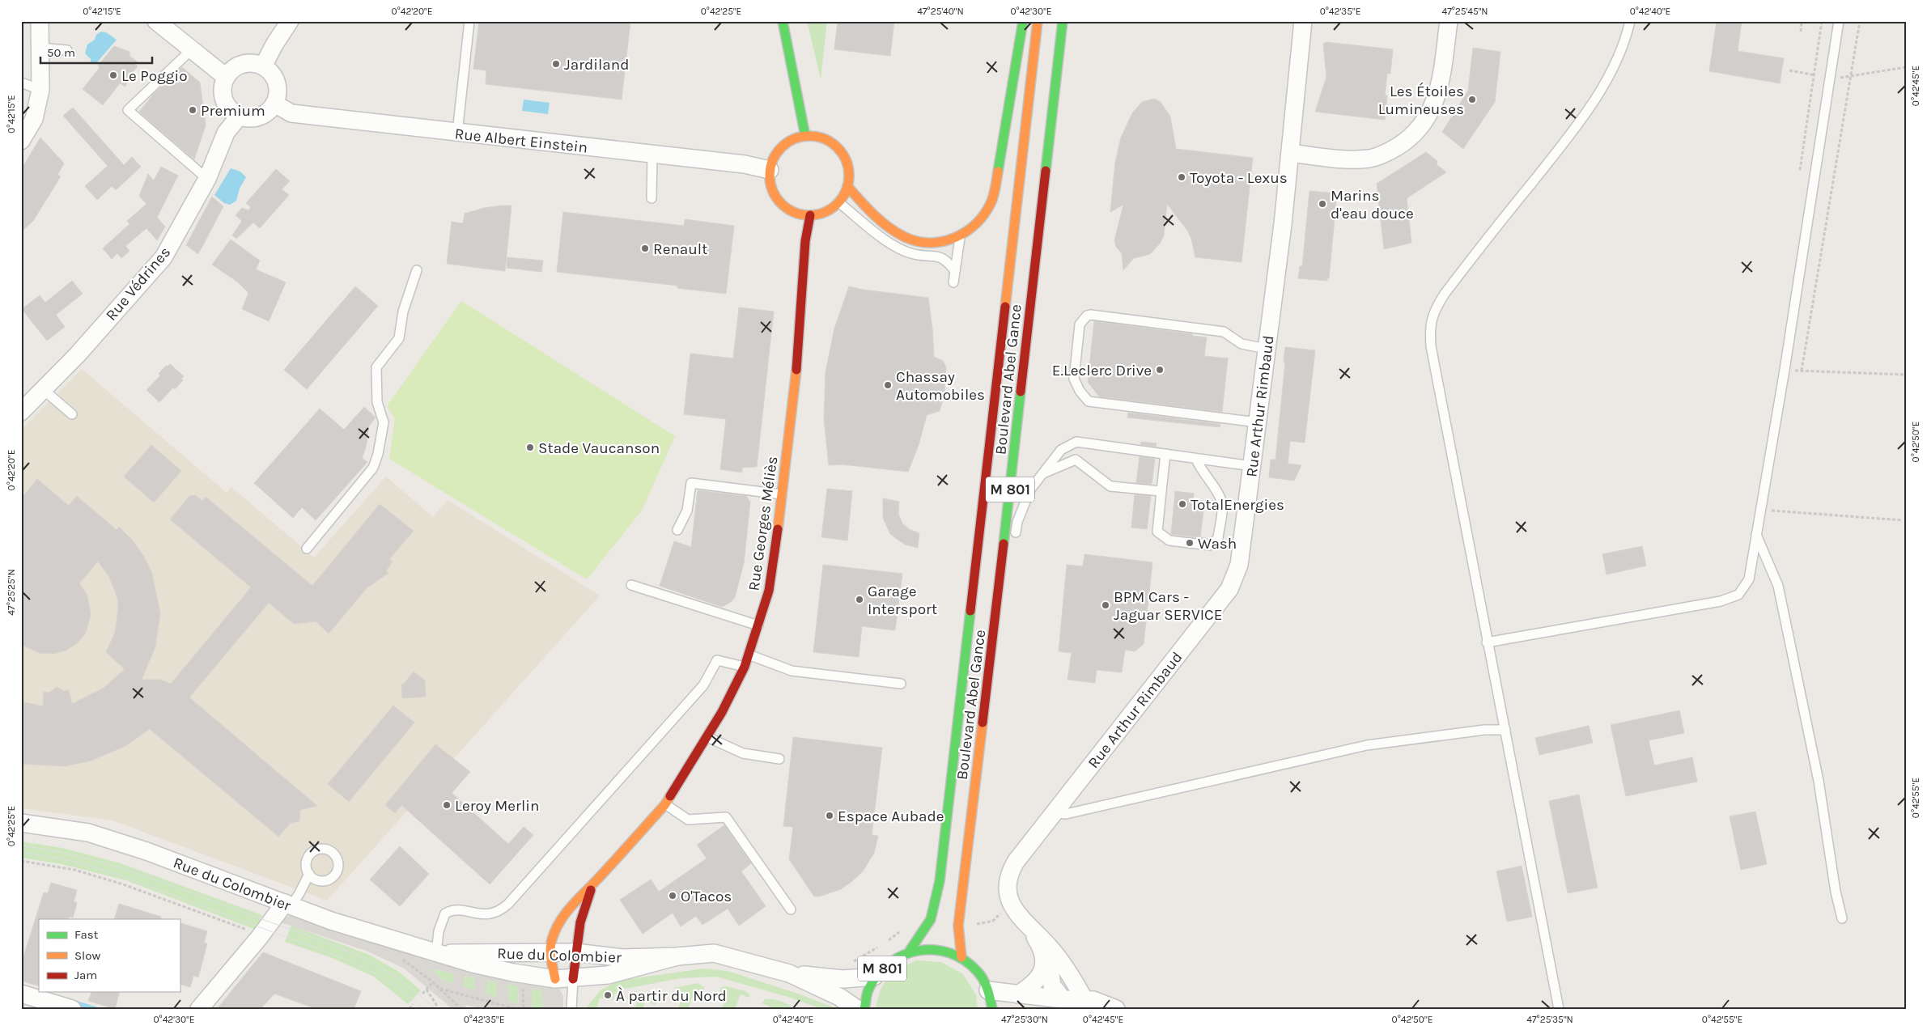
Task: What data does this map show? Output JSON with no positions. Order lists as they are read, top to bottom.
{
  "streets": {
    "main road": ["Boulevard Abel Gance", "M 801", "Rue Georges Méliès"],
    "street": [
      "Rue Albert Einstein",
      "Rue Védrines",
      "Rue Arthur Rimbaud",
      "Rue du Colombier"
    ]
  },
  "crossings": [
    ["Rue Albert Einstein", "Rue Védrines"],
    ["Rue Albert Einstein", "Rue Georges Méliès"],
    ["Boulevard Abel Gance", "M 801"],
    ["M 801", "Rue du Colombier"],
    ["Rue Georges Méliès", "Rue du Colombier"]
  ],
  "places": [
    "Jardiland",
    "Le Poggio",
    "Les Étoiles Lumineuses",
    "Premium",
    "Toyota - Lexus",
    "Marins d'eau douce",
    "Renault",
    "E.Leclerc Drive",
    "Chassay Automobiles",
    "Stade Vaucanson",
    "TotalEnergies",
    "Wash",
    "Garage Intersport",
    "BPM Cars - Jaguar SERVICE",
    "Leroy Merlin",
    "Espace Aubade",
    "O'Tacos",
    "À partir du Nord"
  ],
  "legend": ["Fast", "Slow", "Jam"],
  "scale_bar": "50 m",
  "coordinates": [
    "0°42'15\"E",
    "0°42'20\"E",
    "0°42'25\"E",
    "47°25'40\"N",
    "0°42'30\"E",
    "0°42'35\"E",
    "47°25'45\"N",
    "0°42'40\"E",
    "0°42'45\"E",
    "0°42'50\"E",
    "47°25'25\"N",
    "0°42'55\"E",
    "47°25'30\"N",
    "47°25'35\"N"
  ]
}
